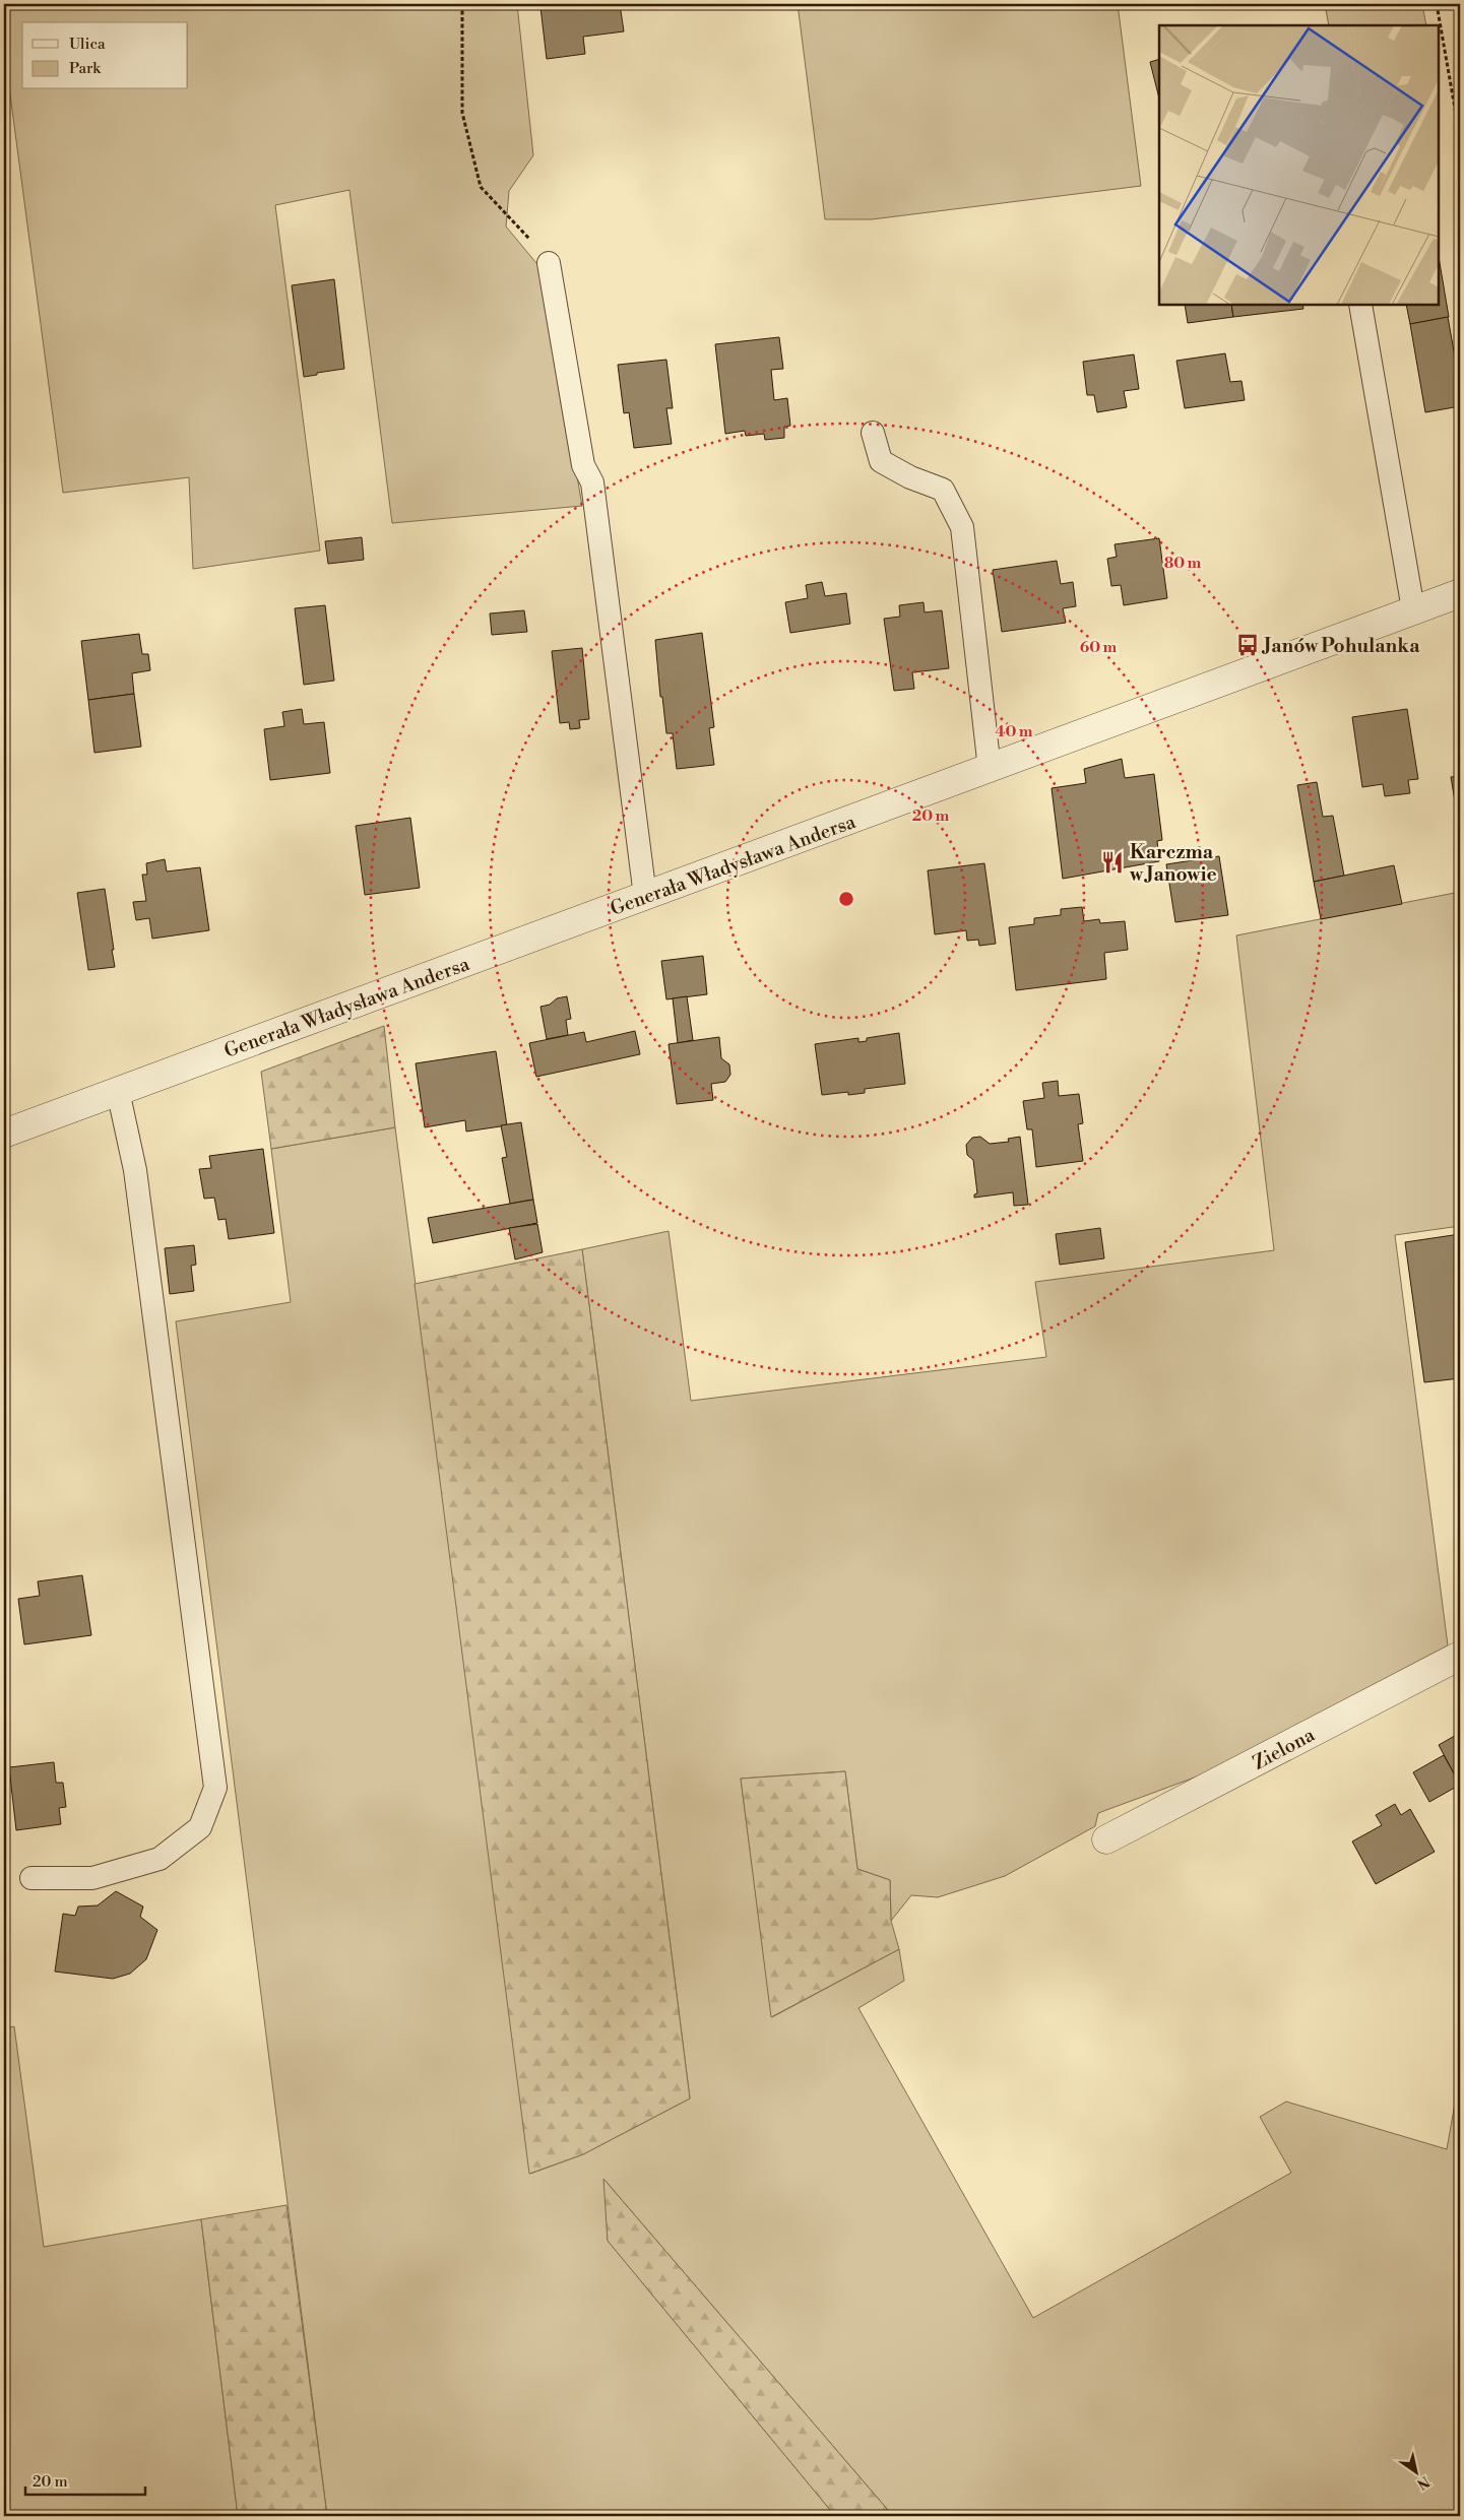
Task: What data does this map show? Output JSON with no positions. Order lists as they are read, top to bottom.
{
  "streets": {
    "street": ["Generała Władysława Andersa", "Zielona"]
  },
  "places": {
    "bus stop": ["Janów Pohulanka"],
    "restaurant": ["Karczma w Janowie"]
  },
  "legend": ["Ulica", "Park"],
  "scale_bar": "20 m",
  "north": "bottom right",
  "rings": [
    "80 m",
    "60 m",
    "40 m",
    "20 m"
  ]
}
